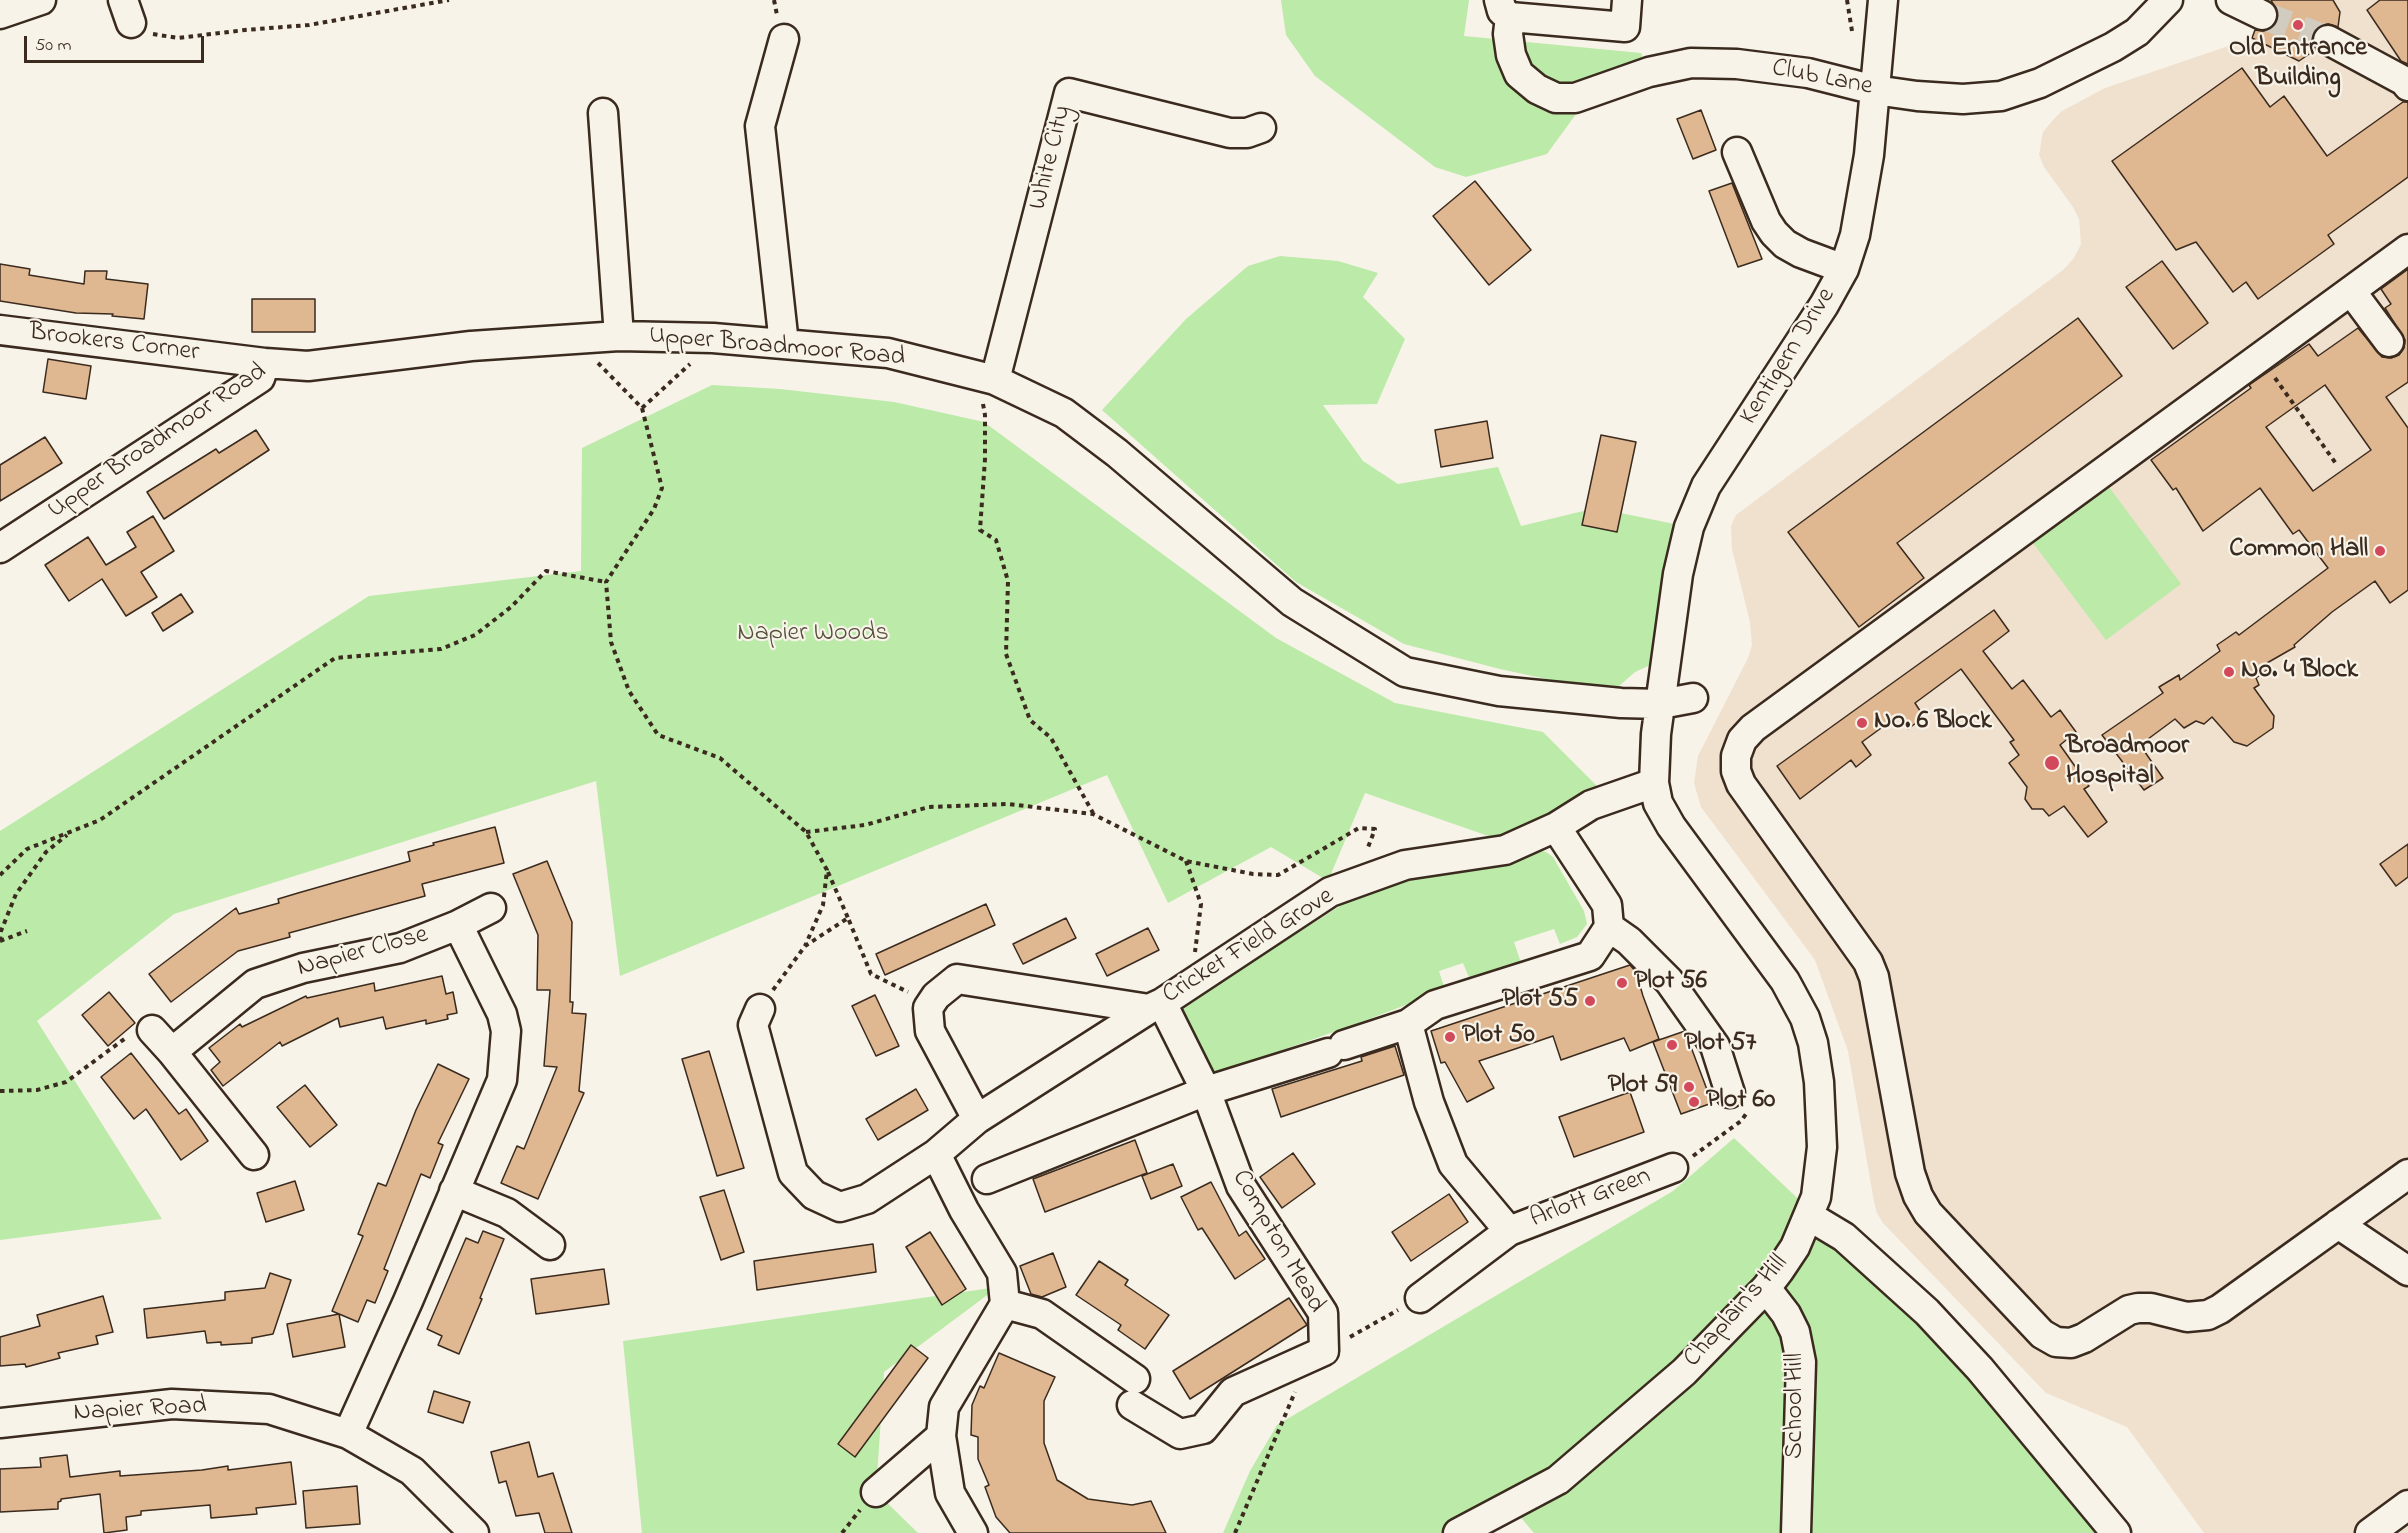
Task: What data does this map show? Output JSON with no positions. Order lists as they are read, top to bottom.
{
  "streets": {
    "street": [
      "Club Lane",
      "White City",
      "Brookers Corner",
      "Upper Broadmoor Road",
      "Kentigern Drive",
      "Cricket Field Grove",
      "Napier Close",
      "Arlott Green",
      "Compton Mead",
      "Chaplain's Hill",
      "School Hill",
      "Napier Road"
    ]
  },
  "crossings": [
    ["Club Lane", "Kentigern Drive"],
    ["White City", "Upper Broadmoor Road"],
    ["Brookers Corner", "Upper Broadmoor Road"],
    ["Upper Broadmoor Road", "Kentigern Drive"],
    ["Upper Broadmoor Road", "Chaplain's Hill"],
    ["Kentigern Drive", "Chaplain's Hill"],
    ["Cricket Field Grove", "Compton Mead"],
    ["Cricket Field Grove", "Chaplain's Hill"],
    ["Napier Close", "Napier Road"],
    ["Chaplain's Hill", "School Hill"]
  ],
  "parks": ["Napier Woods"],
  "places": [
    "Old Entrance Building",
    "Common Hall",
    "No. 4 Block",
    "No. 6 Block",
    "Broadmoor Hospital",
    "Plot 56",
    "Plot 55",
    "Plot 50",
    "Plot 57",
    "Plot 59",
    "Plot 60"
  ],
  "scale_bar": "50 m"
}
